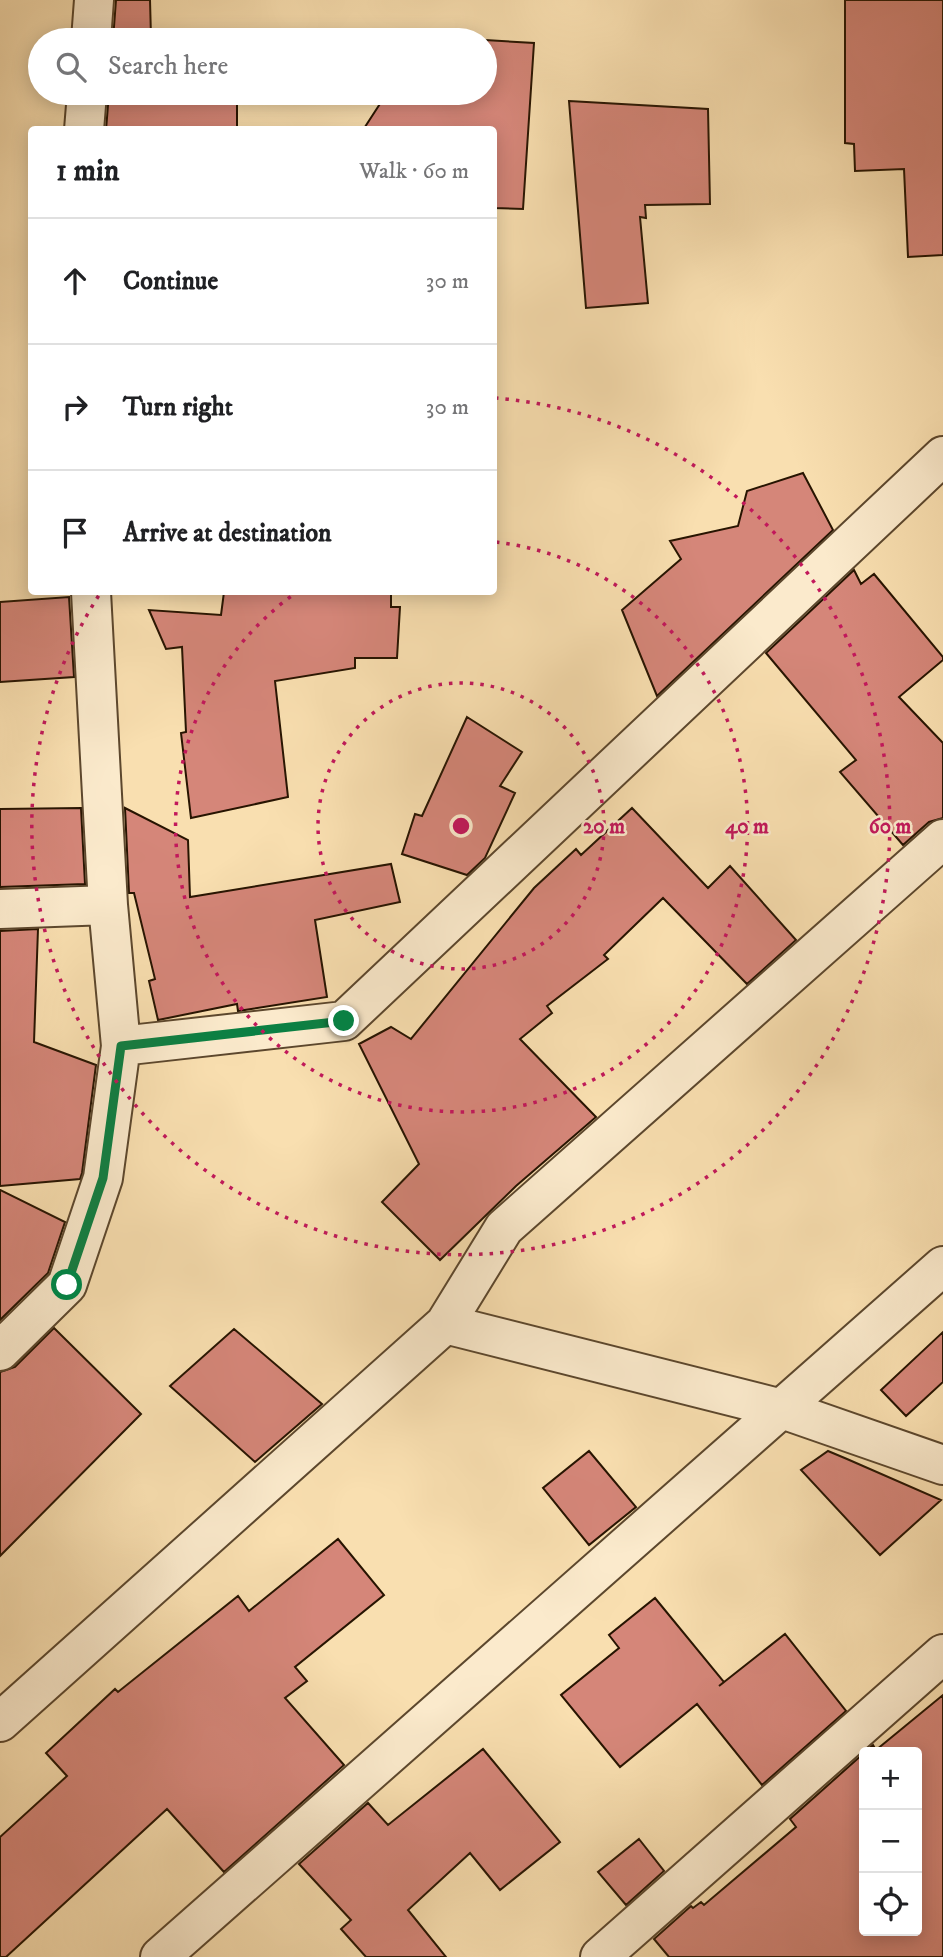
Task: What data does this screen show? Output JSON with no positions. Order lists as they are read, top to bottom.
{
  "page": {
    "search": "Search here",
    "heading": ["1 min", "Walk · 60 m"],
    "list": [
      ["Continue", "30 m"],
      ["Turn right", "30 m"],
      "Arrive at destination"
    ],
    "map_buttons": ["+", "−"]
  },
  "rings": ["20 m", "40 m", "60 m"]
}
